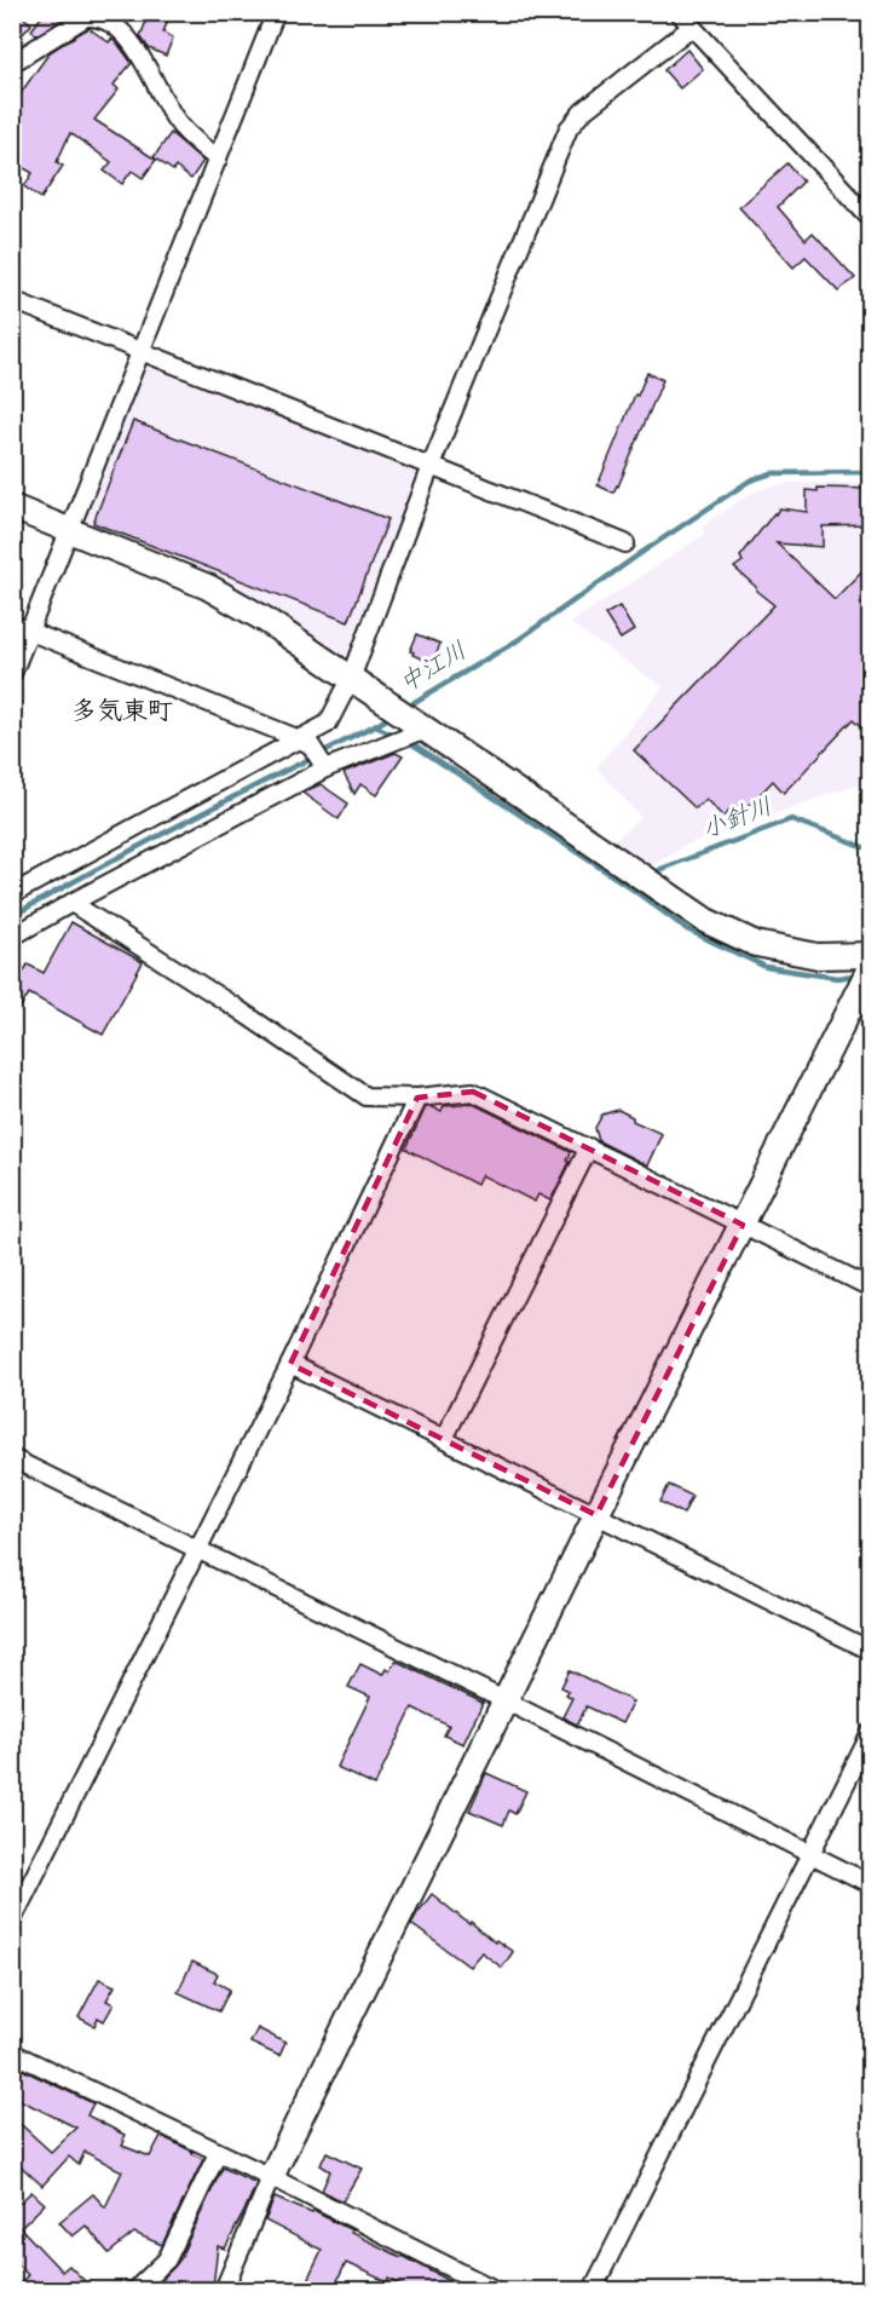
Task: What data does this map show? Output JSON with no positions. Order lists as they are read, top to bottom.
{
  "districts": ["多気東町"],
  "water": ["中江川", "小針川"]
}
